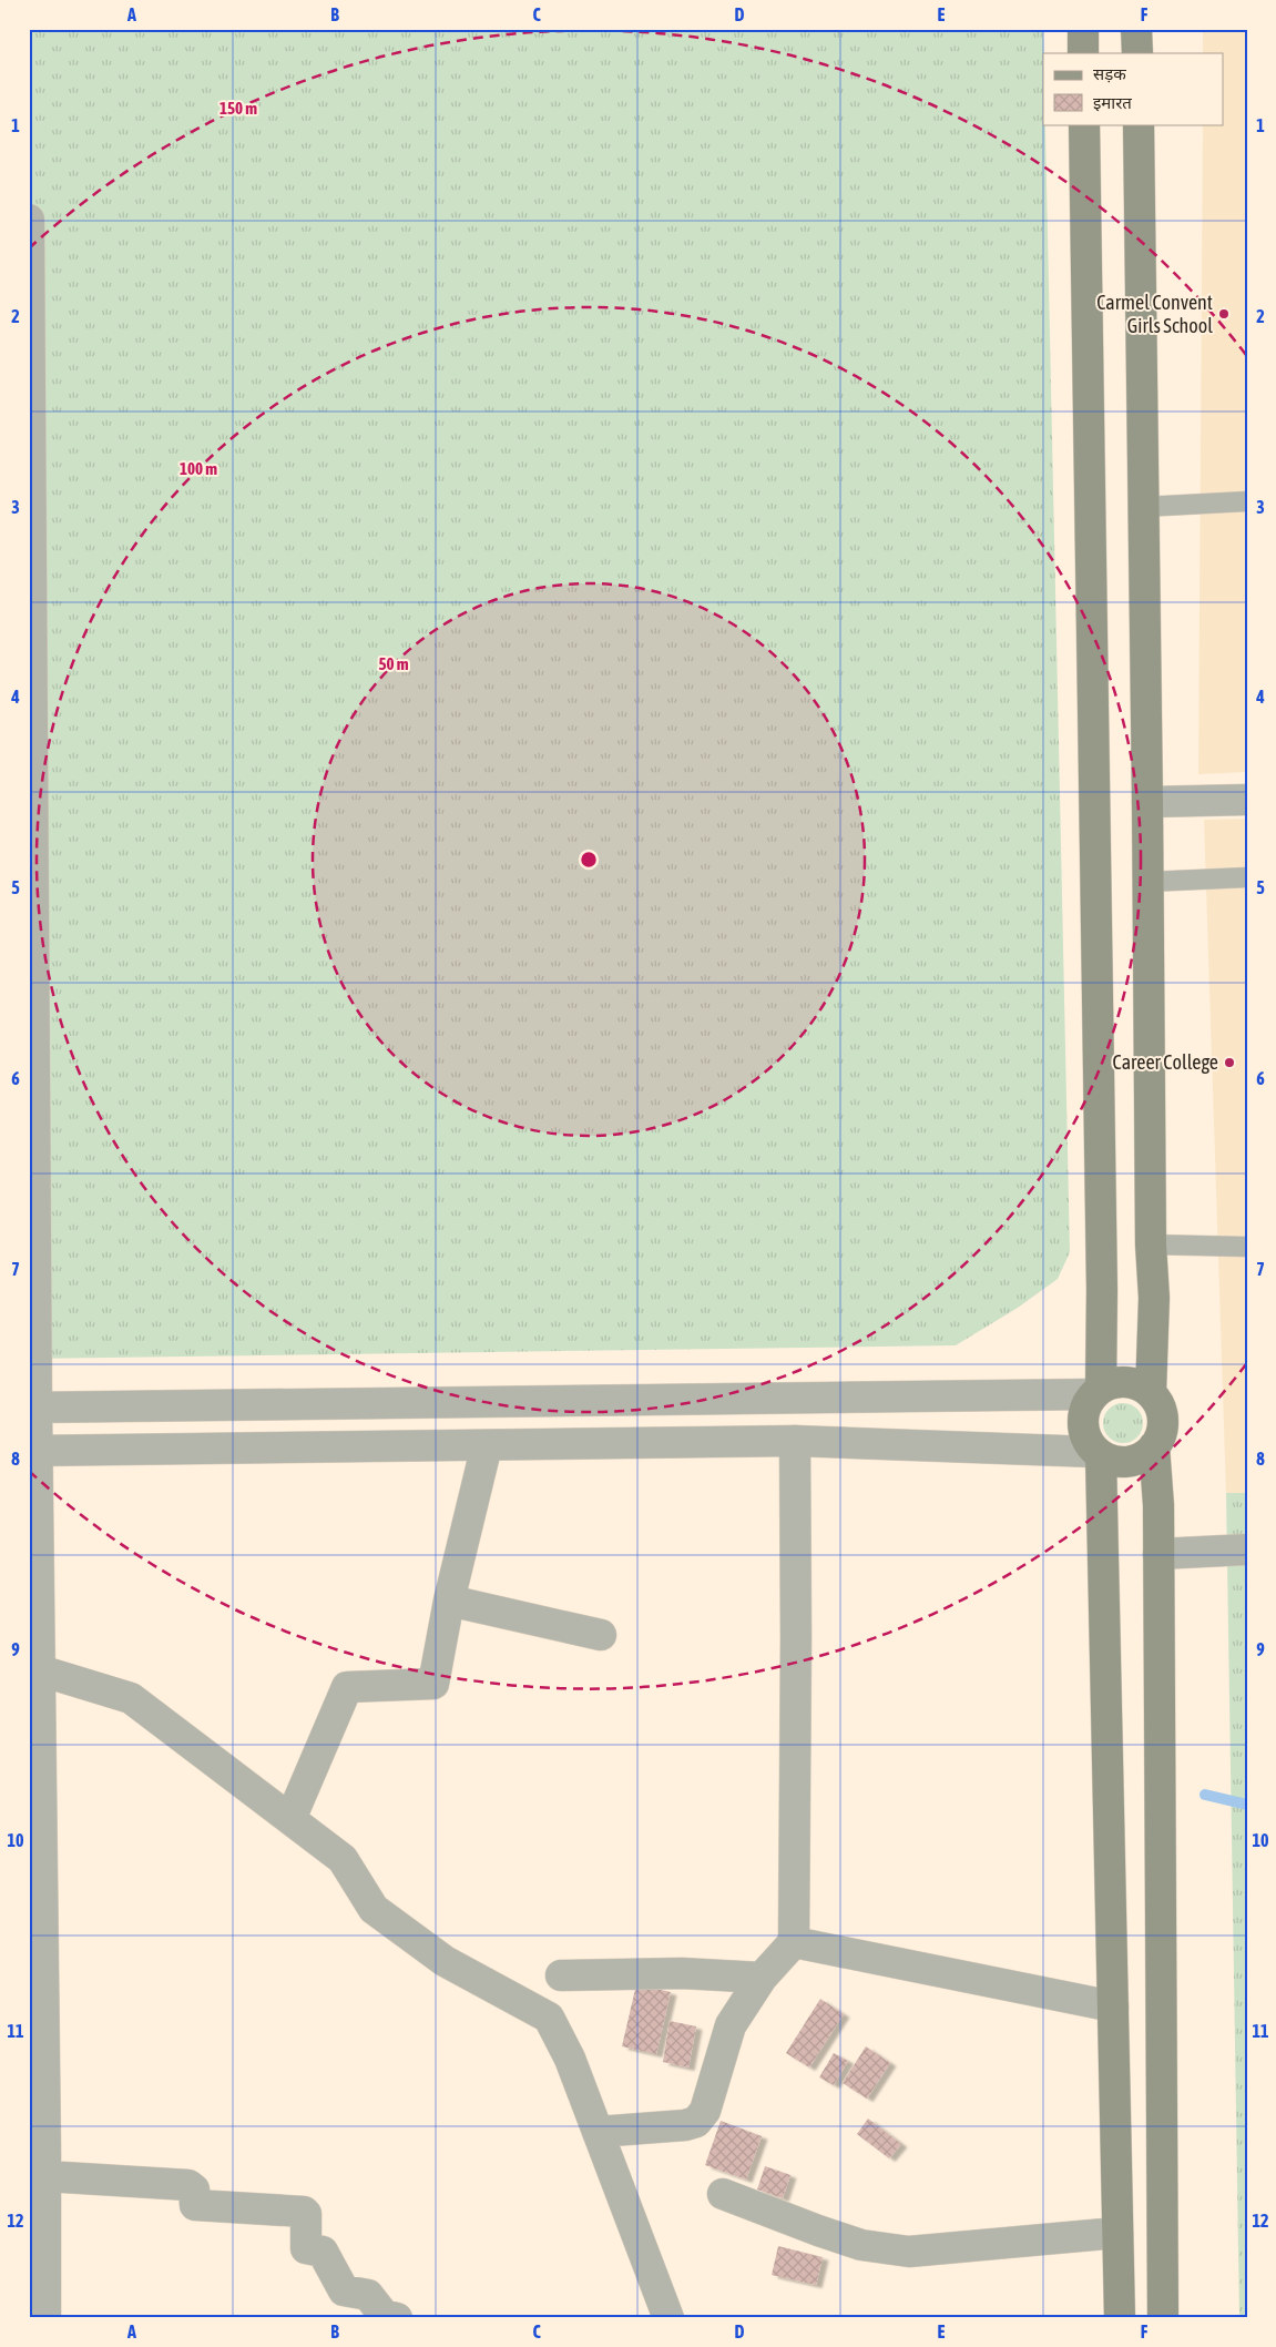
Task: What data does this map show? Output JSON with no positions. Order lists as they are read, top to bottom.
{
  "places": ["Carmel Convent Girls School", "Career College"],
  "legend": ["सड़क", "इमारत"],
  "grid": {
    "columns": [
      "A",
      "B",
      "C",
      "D",
      "E",
      "F"
    ],
    "rows": [
      "1",
      "2",
      "3",
      "4",
      "5",
      "6",
      "7",
      "8",
      "9",
      "10",
      "11",
      "12"
    ]
  },
  "rings": ["150 m", "100 m", "50 m"]
}
